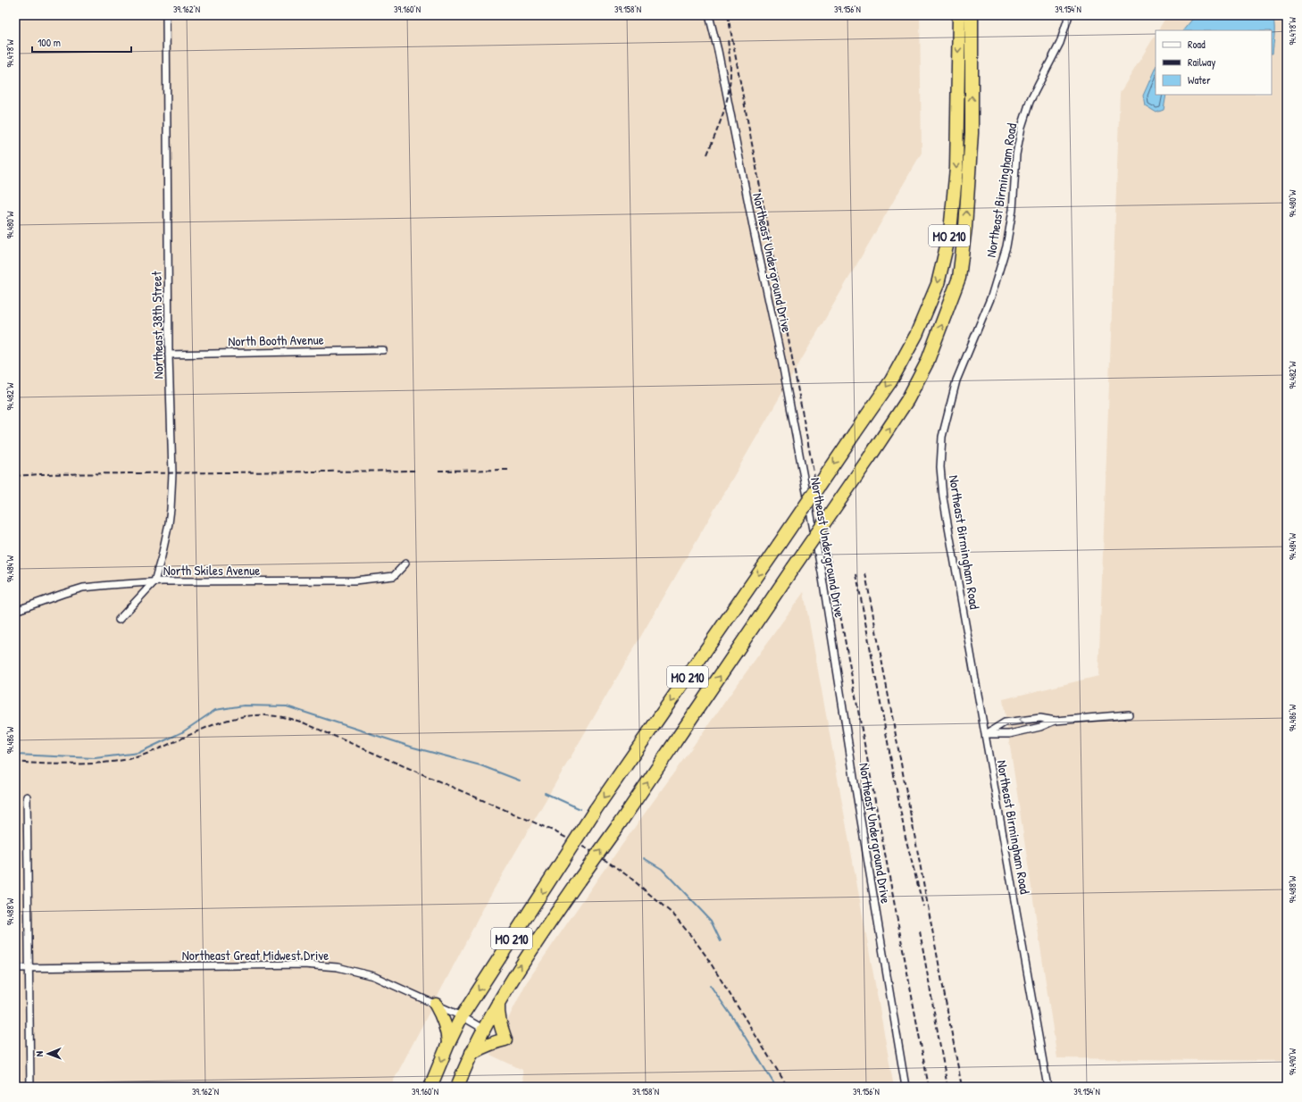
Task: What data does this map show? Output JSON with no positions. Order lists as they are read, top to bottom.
{
  "streets": {
    "highway": ["MO 210"],
    "street": [
      "Northeast Birmingham Road",
      "Northeast Underground Drive",
      "Northeast 38th Street",
      "North Booth Avenue",
      "North Skiles Avenue",
      "Northeast Great Midwest Drive"
    ]
  },
  "crossings": [
    ["MO 210", "Northeast Great Midwest Drive"],
    ["Northeast 38th Street", "North Booth Avenue"],
    ["Northeast 38th Street", "North Skiles Avenue"]
  ],
  "legend": ["Road", "Railway", "Water"],
  "scale_bar": "100 m",
  "north": "left",
  "coordinates": [
    "39.162°N",
    "39.160°N",
    "39.158°N",
    "39.156°N",
    "39.154°N",
    "94.478°W",
    "94.480°W",
    "94.482°W",
    "94.484°W",
    "94.486°W",
    "94.488°W",
    "94.490°W"
  ]
}
